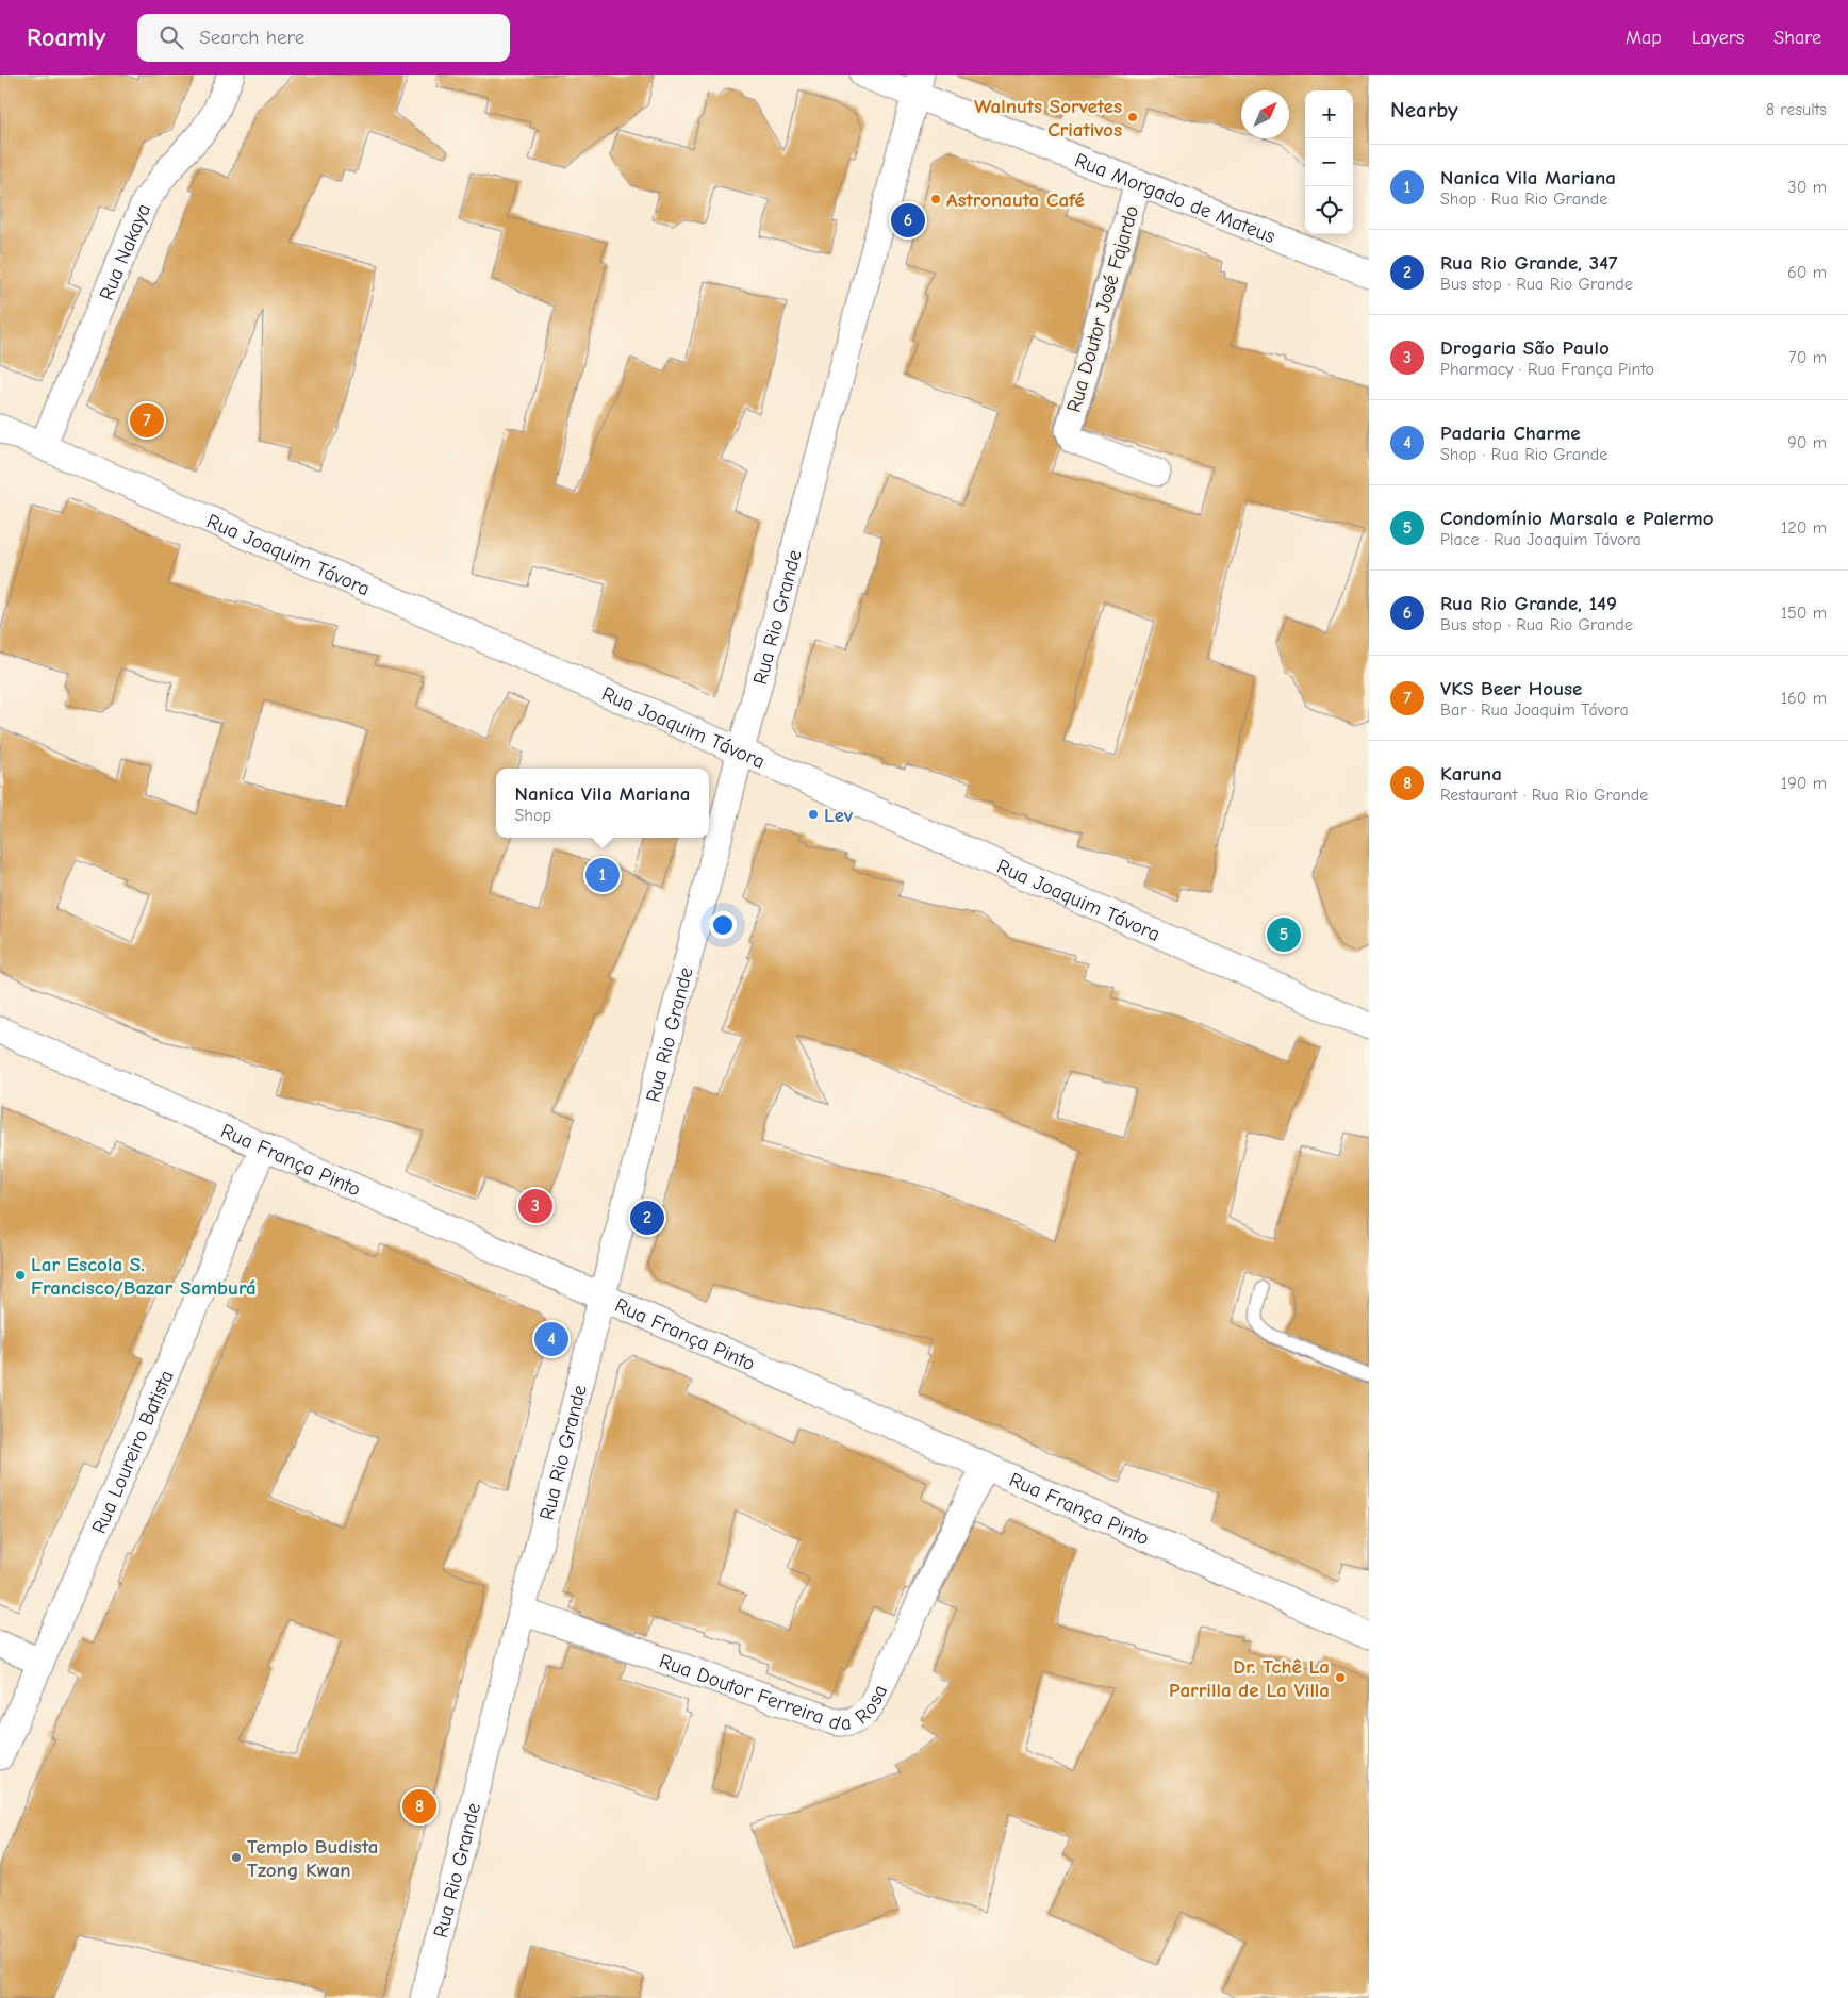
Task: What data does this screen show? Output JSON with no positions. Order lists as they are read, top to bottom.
{
  "streets": {
    "street": [
      "Rua Morgado de Mateus",
      "Rua Nakaya",
      "Rua Doutor José Fajardo",
      "Rua Joaquim Távora",
      "Rua Rio Grande",
      "Rua França Pinto",
      "Rua Loureiro Batista",
      "Rua Doutor Ferreira da Rosa"
    ]
  },
  "crossings": [
    ["Rua Morgado de Mateus", "Rua Doutor José Fajardo"],
    ["Rua Morgado de Mateus", "Rua Rio Grande"],
    ["Rua Nakaya", "Rua Joaquim Távora"],
    ["Rua Joaquim Távora", "Rua Rio Grande"],
    ["Rua Rio Grande", "Rua França Pinto"],
    ["Rua Rio Grande", "Rua Doutor Ferreira da Rosa"],
    ["Rua França Pinto", "Rua Loureiro Batista"],
    ["Rua França Pinto", "Rua Doutor Ferreira da Rosa"]
  ],
  "places": [
    "Walnuts Sorvetes Criativos",
    "Astronauta Café",
    "Lev",
    "Lar Escola S. Francisco/Bazar Samburá",
    "Dr. Tchê La Parrilla de La Villa",
    "Templo Budista Tzong Kwan"
  ],
  "north": "top right",
  "page": {
    "header": "Roamly",
    "search": "Search here",
    "nav": ["Map", "Layers", "Share"],
    "heading": ["Nearby", "8 results"],
    "map_buttons": ["+", "−"],
    "list": [
      {
        "mark": "1",
        "name": "Nanica Vila Mariana",
        "note": "Shop · Rua Rio Grande",
        "value": "30 m"
      },
      {
        "mark": "2",
        "name": "Rua Rio Grande, 347",
        "note": "Bus stop · Rua Rio Grande",
        "value": "60 m"
      },
      {
        "mark": "3",
        "name": "Drogaria São Paulo",
        "note": "Pharmacy · Rua França Pinto",
        "value": "70 m"
      },
      {
        "mark": "4",
        "name": "Padaria Charme",
        "note": "Shop · Rua Rio Grande",
        "value": "90 m"
      },
      {
        "mark": "5",
        "name": "Condomínio Marsala e Palermo",
        "note": "Place · Rua Joaquim Távora",
        "value": "120 m"
      },
      {
        "mark": "6",
        "name": "Rua Rio Grande, 149",
        "note": "Bus stop · Rua Rio Grande",
        "value": "150 m"
      },
      {
        "mark": "7",
        "name": "VKS Beer House",
        "note": "Bar · Rua Joaquim Távora",
        "value": "160 m"
      },
      {
        "mark": "8",
        "name": "Karuna",
        "note": "Restaurant · Rua Rio Grande",
        "value": "190 m"
      }
    ],
    "pins": [
      "6",
      "7",
      "1",
      "5",
      "3",
      "2",
      "4",
      "8"
    ],
    "popup": ["Nanica Vila Mariana", "Shop"]
  }
}
